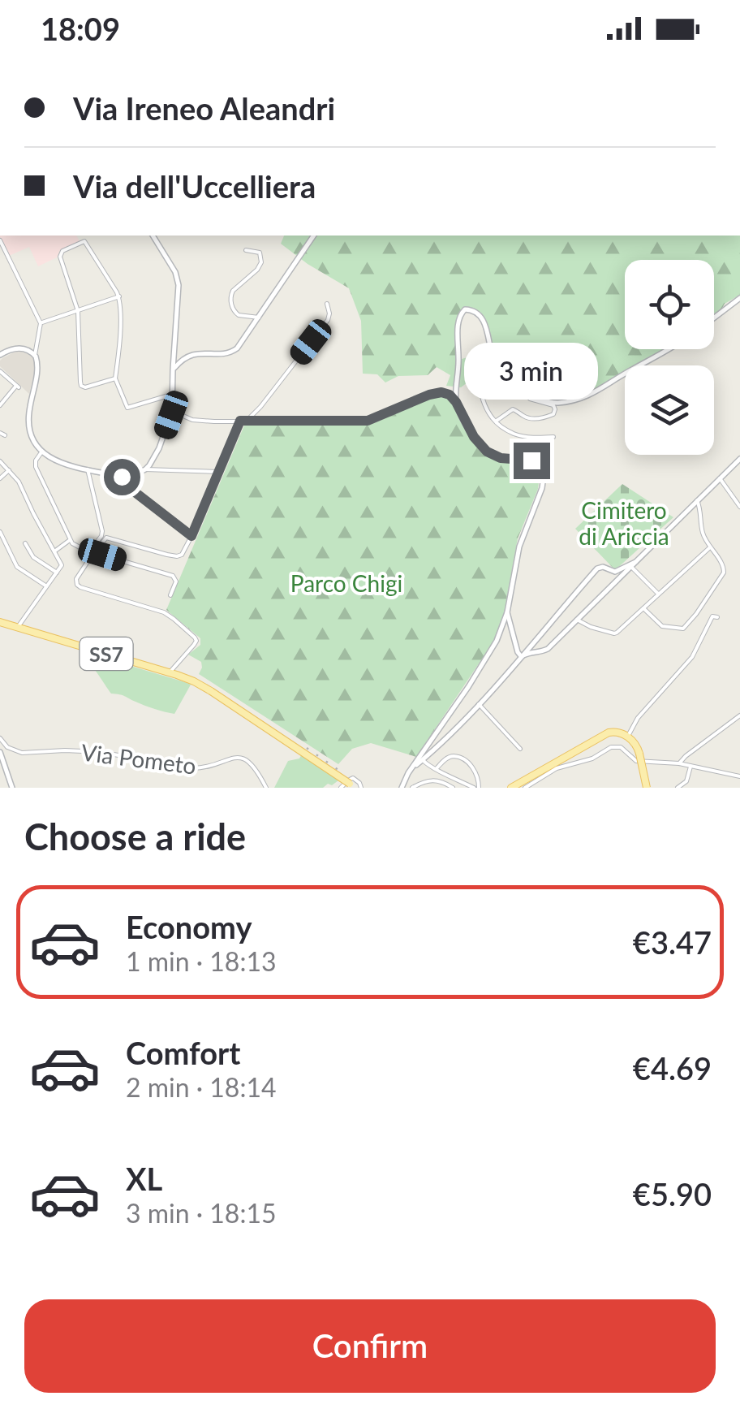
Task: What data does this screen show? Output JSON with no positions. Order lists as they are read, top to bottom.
{
  "streets": {
    "main road": ["SS7"],
    "street": ["Via Pometo"]
  },
  "parks": ["Cimitero di Ariccia", "Parco Chigi"],
  "page": {
    "status": "18:09",
    "banner": ["Via Ireneo Aleandri", "Via dell'Uccelliera"],
    "bubble": "3 min",
    "heading": "Choose a ride",
    "list": [
      {
        "name": "Economy",
        "note": "1 min · 18:13",
        "value": "€3.47"
      },
      {
        "name": "Comfort",
        "note": "2 min · 18:14",
        "value": "€4.69"
      },
      {
        "name": "XL",
        "note": "3 min · 18:15",
        "value": "€5.90"
      }
    ],
    "buttons": "Confirm"
  }
}
